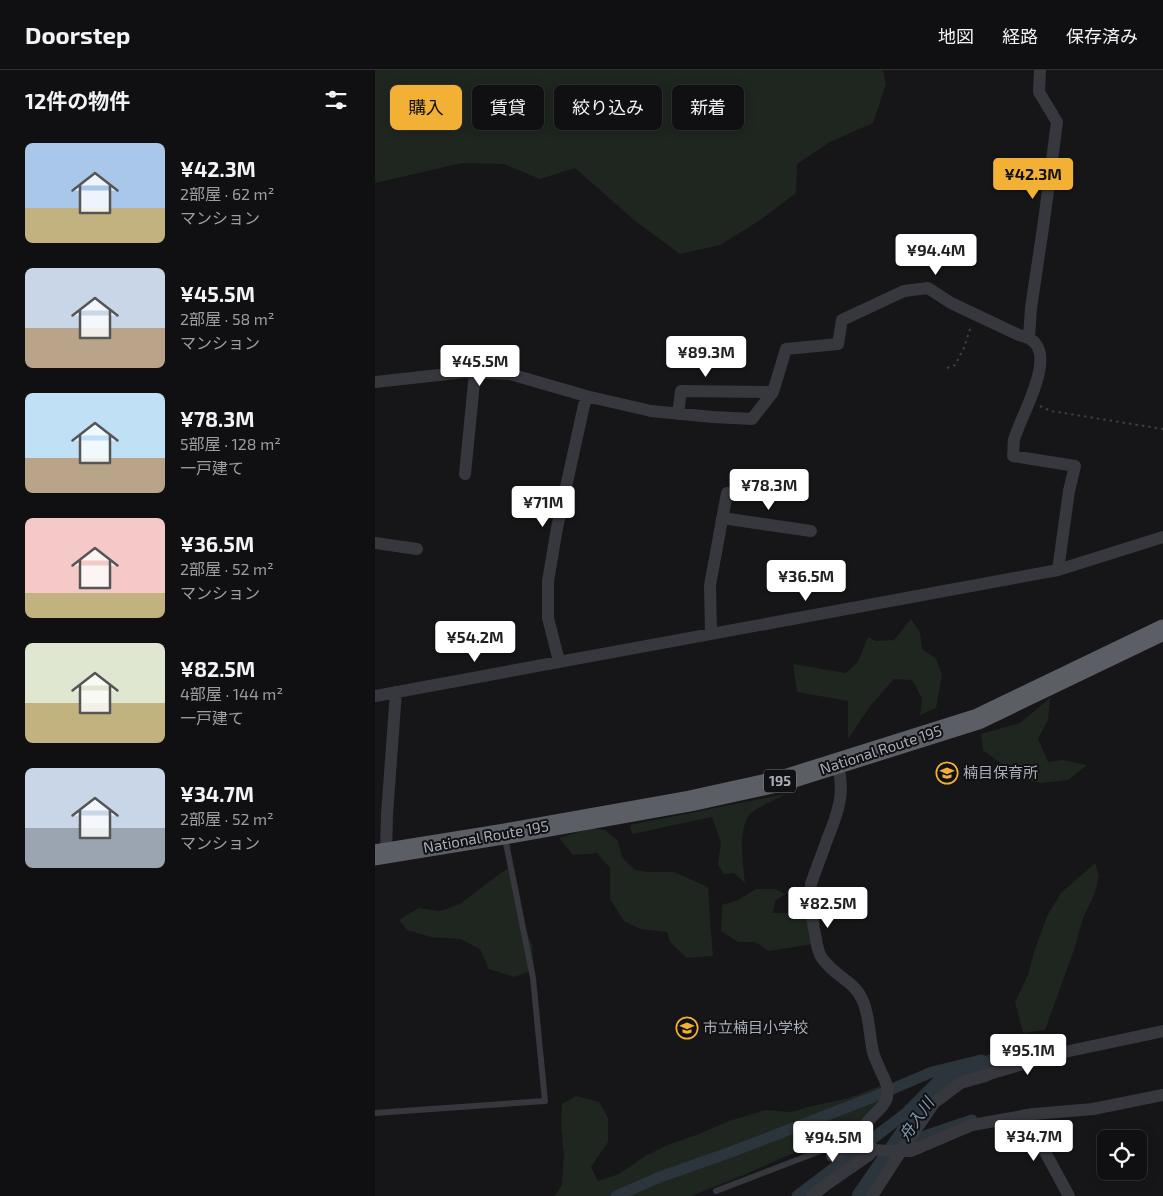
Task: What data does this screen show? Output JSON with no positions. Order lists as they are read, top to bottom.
{
  "streets": {
    "highway": ["National Route 195", "195"]
  },
  "water": ["舟入川"],
  "places": {
    "school or university": ["楠目保育所", "市立楠目小学校"]
  },
  "page": {
    "header": "Doorstep",
    "nav": ["地図", "経路", "保存済み"],
    "heading": "12件の物件",
    "chip": [
      "購入",
      "賃貸",
      "絞り込み",
      "新着"
    ],
    "list": [
      {
        "name": "¥42.3M",
        "note": "2部屋 · 62 m² · マンション"
      },
      {
        "name": "¥45.5M",
        "note": "2部屋 · 58 m² · マンション"
      },
      {
        "name": "¥78.3M",
        "note": "5部屋 · 128 m² · 一戸建て"
      },
      {
        "name": "¥36.5M",
        "note": "2部屋 · 52 m² · マンション"
      },
      {
        "name": "¥82.5M",
        "note": "4部屋 · 144 m² · 一戸建て"
      },
      {
        "name": "¥34.7M",
        "note": "2部屋 · 52 m² · マンション"
      }
    ],
    "price": [
      "¥42.3M",
      "¥94.4M",
      "¥89.3M",
      "¥45.5M",
      "¥78.3M",
      "¥71M",
      "¥36.5M",
      "¥54.2M",
      "¥82.5M",
      "¥95.1M",
      "¥34.7M",
      "¥94.5M"
    ]
  }
}
